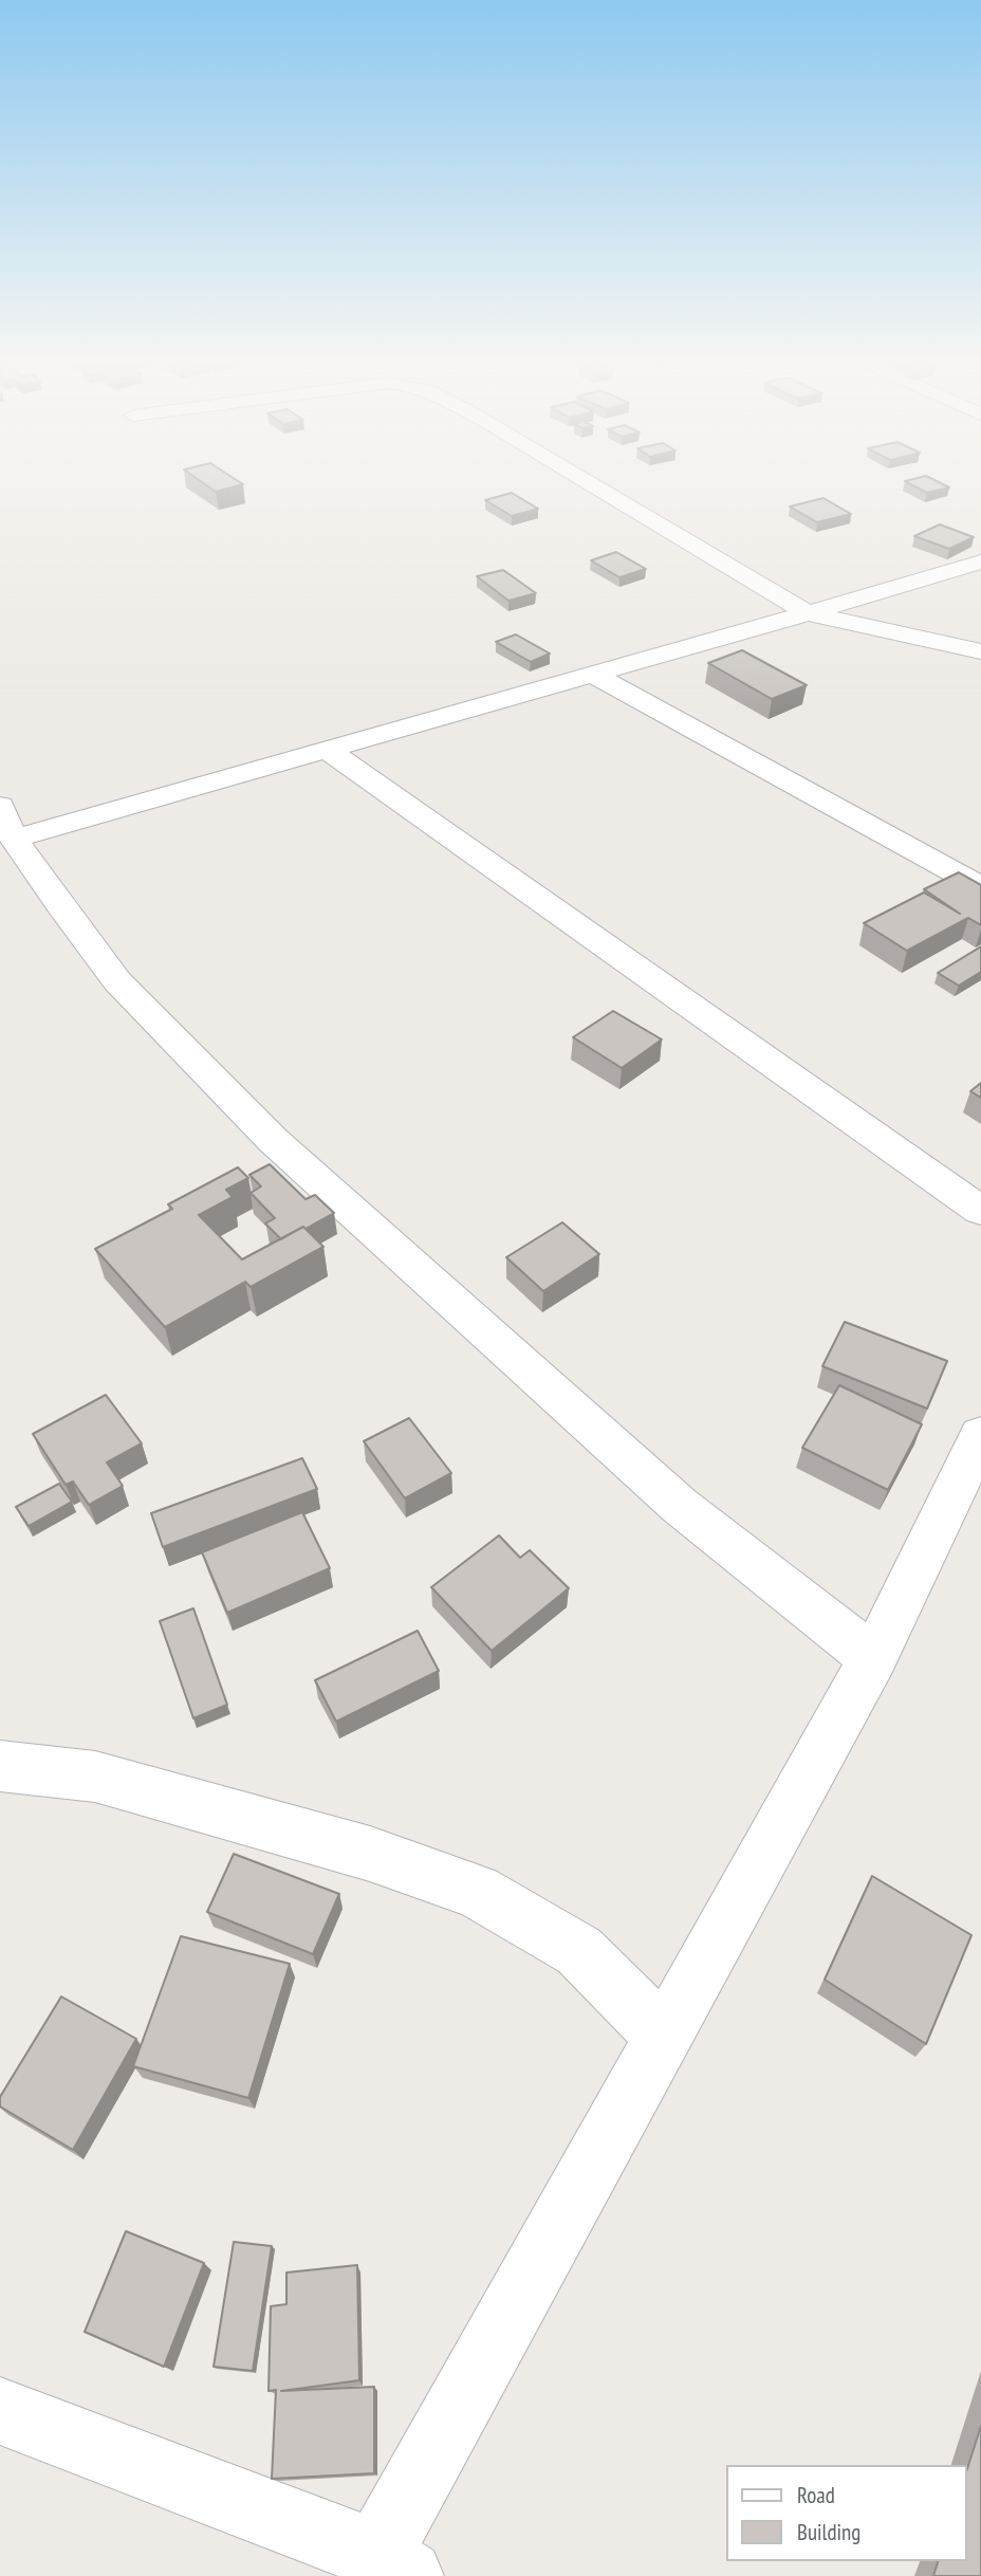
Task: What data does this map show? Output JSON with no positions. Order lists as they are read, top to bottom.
{
  "legend": ["Road", "Building"]
}
